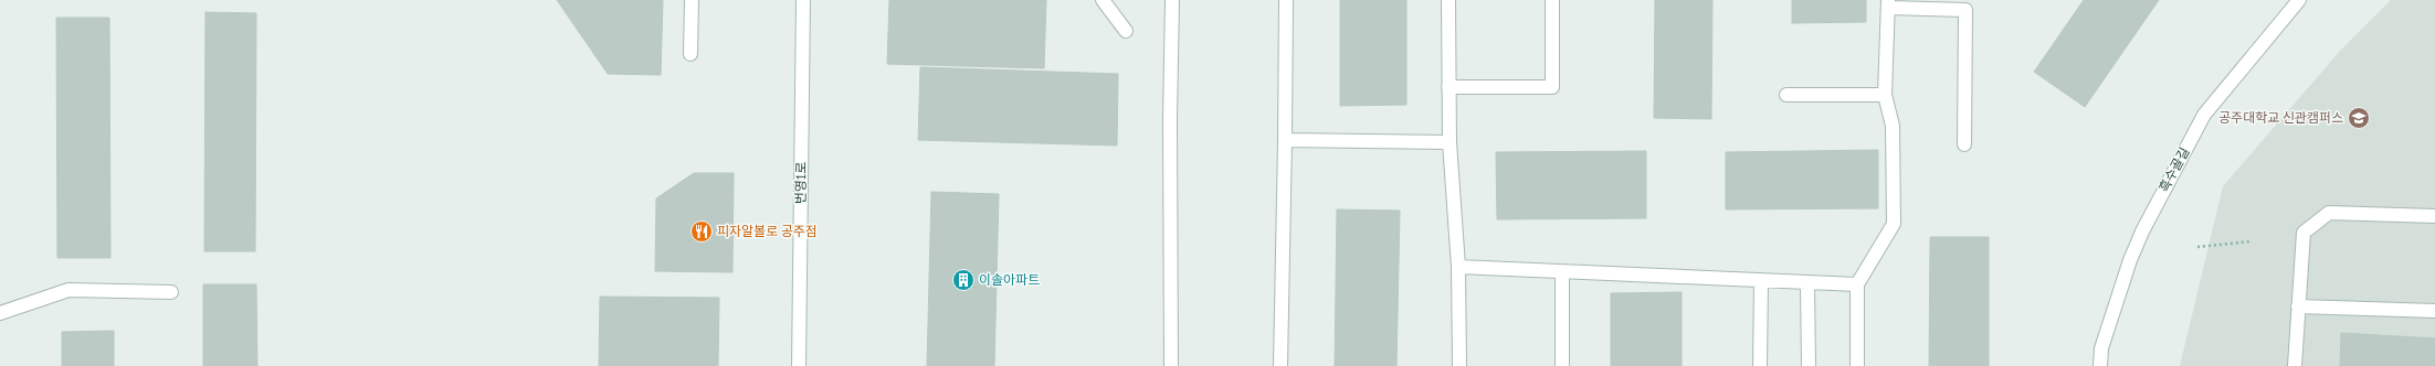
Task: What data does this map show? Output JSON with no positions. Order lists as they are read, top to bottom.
{
  "streets": {
    "street": ["흑수골길", "번영1로"]
  },
  "places": {
    "school or university": ["공주대학교 신관캠퍼스"],
    "restaurant": ["피자알볼로 공주점"],
    "building": ["이솔아파트"]
  }
}
